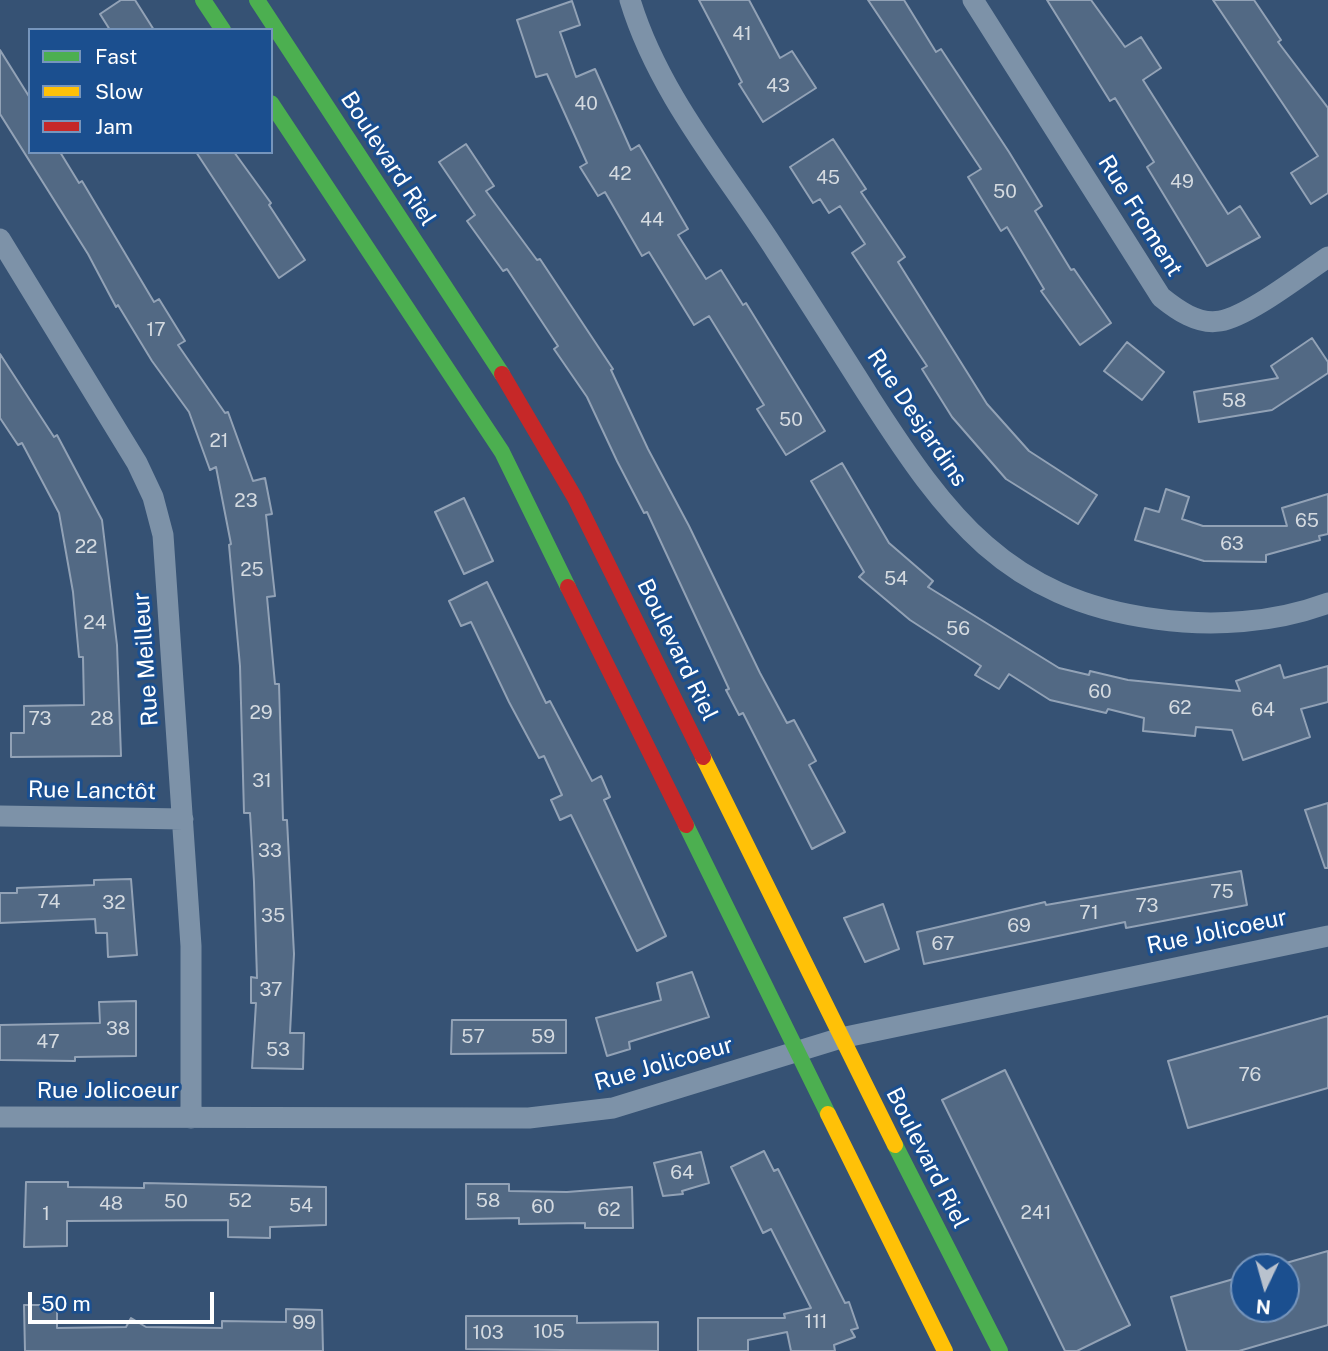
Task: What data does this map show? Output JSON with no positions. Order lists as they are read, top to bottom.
{
  "streets": {
    "street": [
      "Boulevard Riel",
      "Rue Froment",
      "Rue Desjardins",
      "Rue Meilleur",
      "Rue Lanctôt",
      "Rue Jolicoeur"
    ]
  },
  "crossings": [
    ["Boulevard Riel", "Rue Jolicoeur"],
    ["Rue Meilleur", "Rue Lanctôt"],
    ["Rue Meilleur", "Rue Jolicoeur"]
  ],
  "house_numbers": [
    "41",
    "43",
    "40",
    "42",
    "45",
    "49",
    "50",
    "44",
    "17",
    "58",
    "50",
    "21",
    "23",
    "65",
    "63",
    "22",
    "25",
    "54",
    "24",
    "56",
    "60",
    "62",
    "64",
    "29",
    "73",
    "28",
    "31",
    "33",
    "75",
    "74",
    "32",
    "73",
    "71",
    "35",
    "69",
    "67",
    "37",
    "38",
    "57",
    "59",
    "47",
    "53",
    "76",
    "64",
    "52",
    "58",
    "50",
    "48",
    "54",
    "60",
    "62",
    "241",
    "1",
    "111",
    "99",
    "105",
    "103"
  ],
  "legend": ["Fast", "Slow", "Jam"],
  "scale_bar": "50 m",
  "north": "bottom"
}
